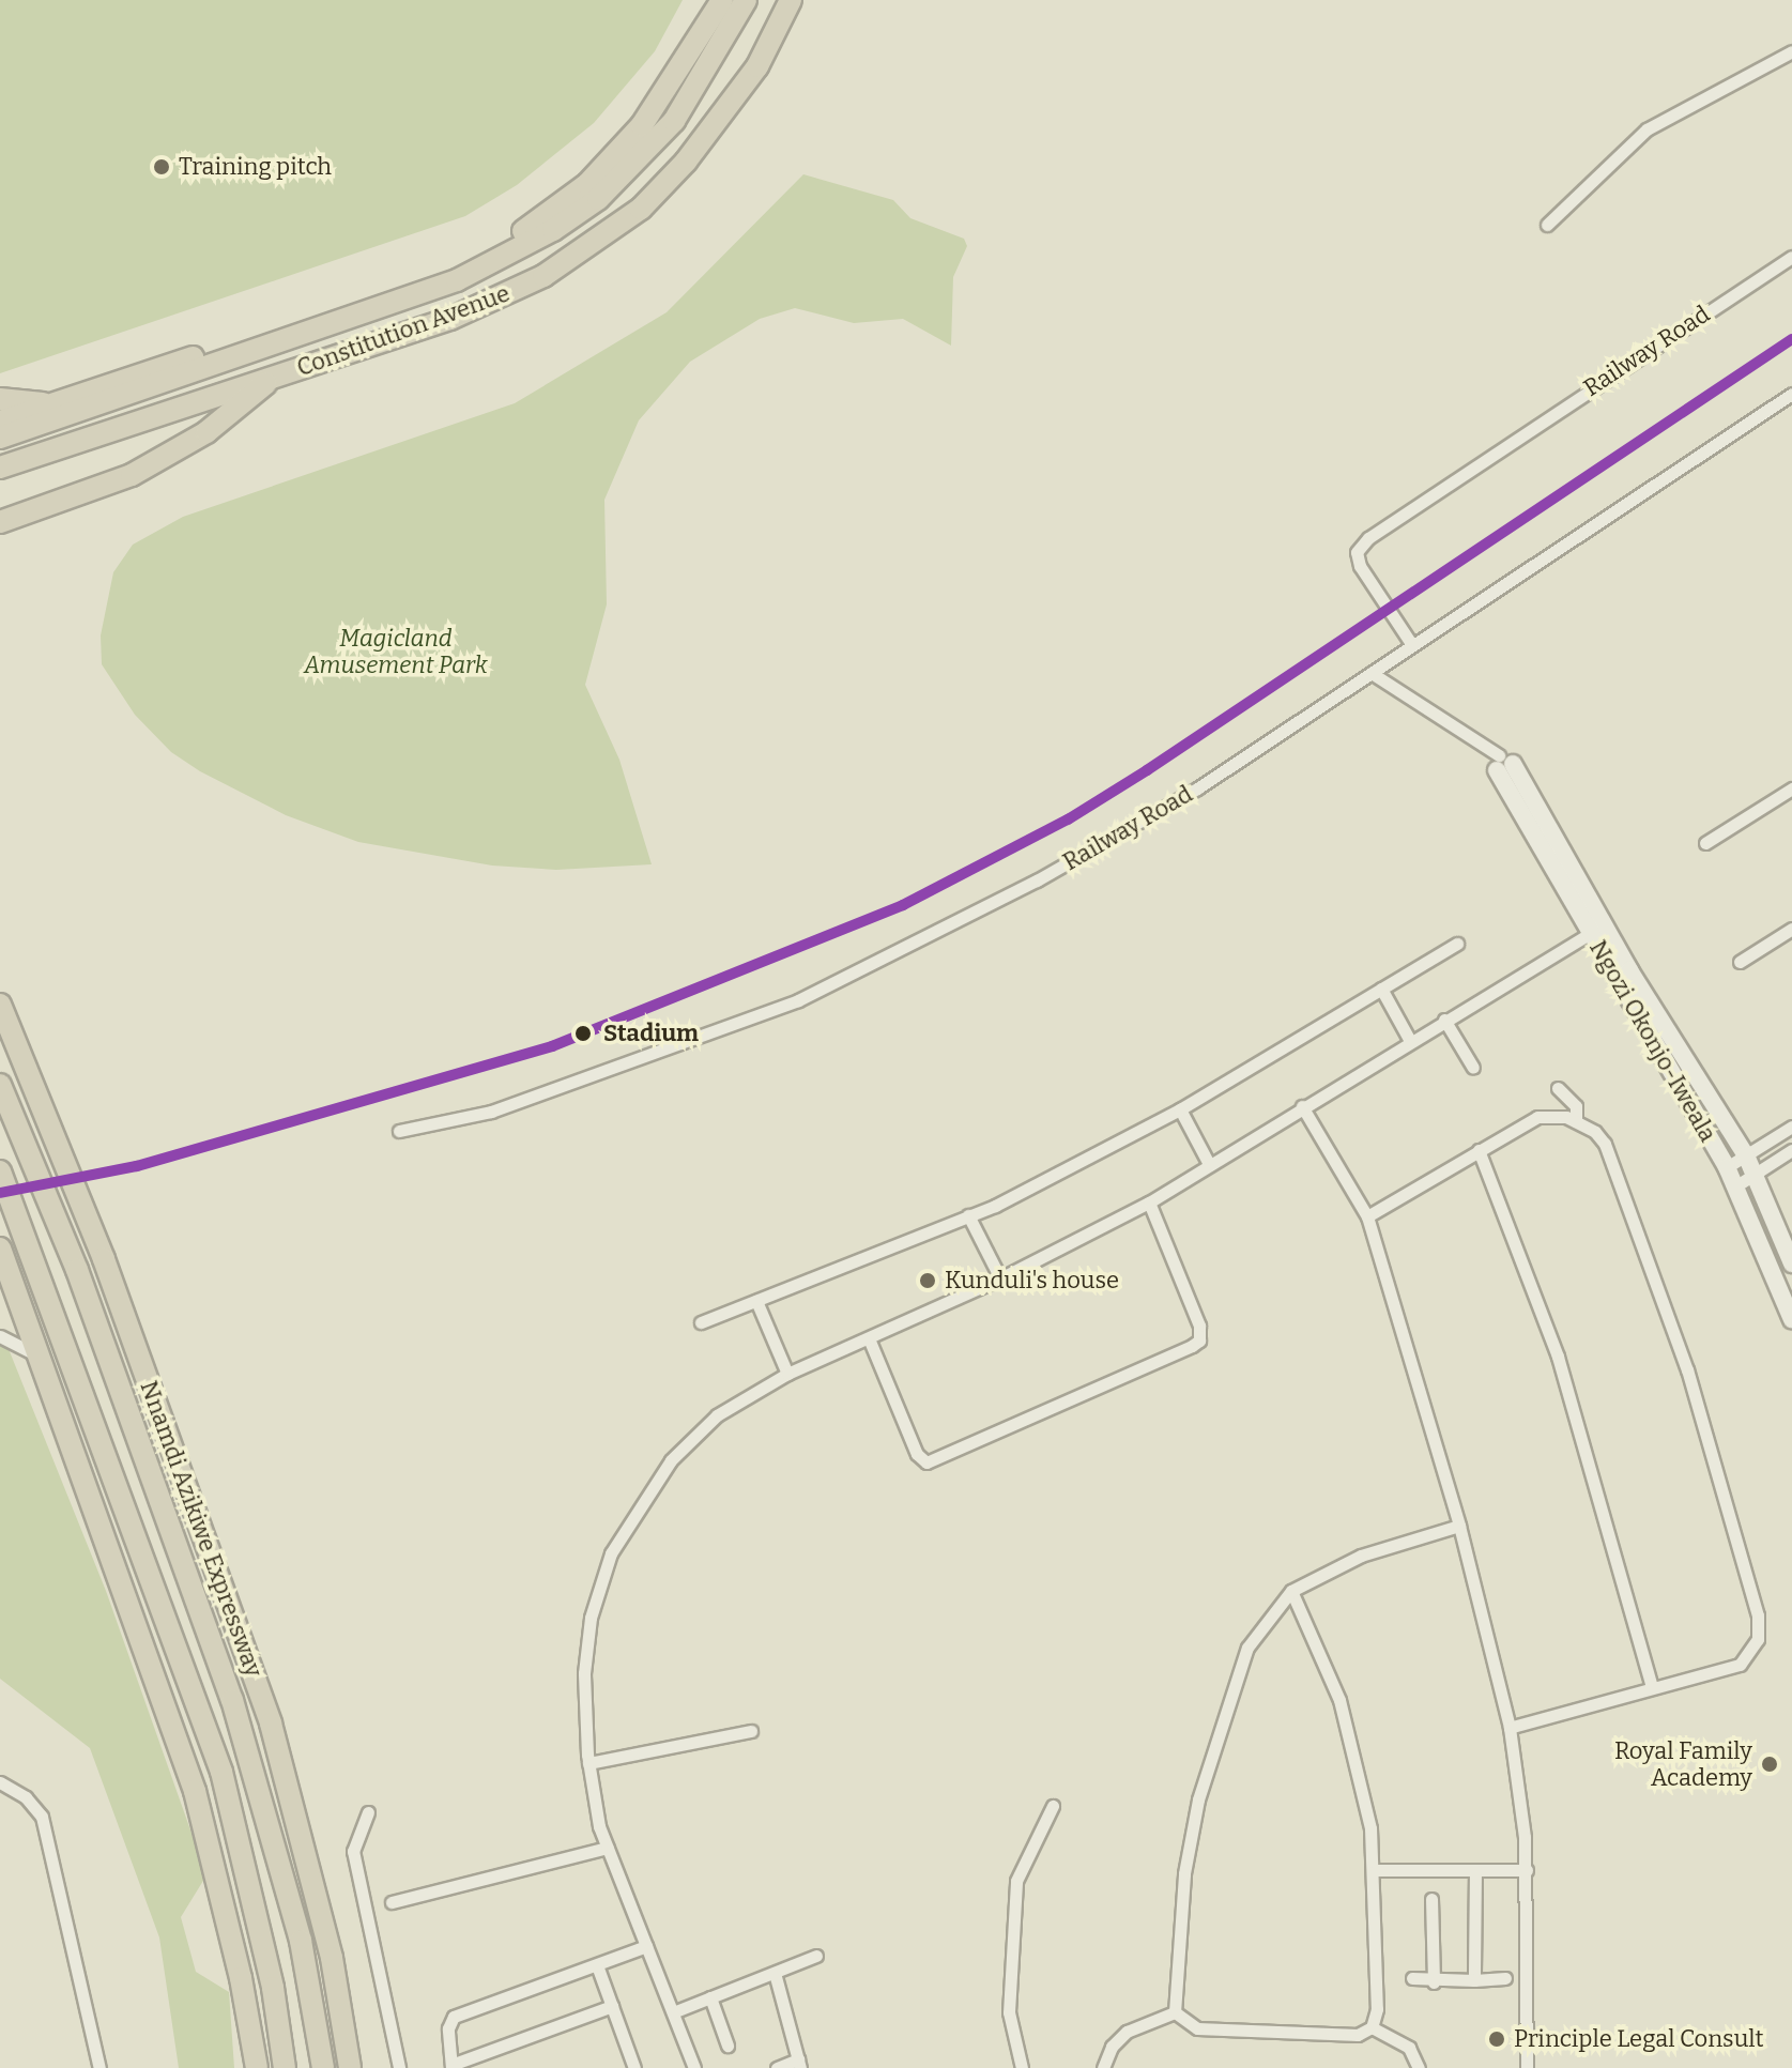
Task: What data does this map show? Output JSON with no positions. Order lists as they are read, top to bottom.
{
  "streets": {
    "highway": ["Constitution Avenue", "Nnamdi Azikiwe Expressway"],
    "street": ["Railway Road", "Ngozi Okonjo-Iweala"]
  },
  "parks": ["Magicland Amusement Park"],
  "places": [
    "Training pitch",
    "Stadium",
    "Kunduli's house",
    "Royal Family Academy",
    "Principle Legal Consult"
  ]
}
